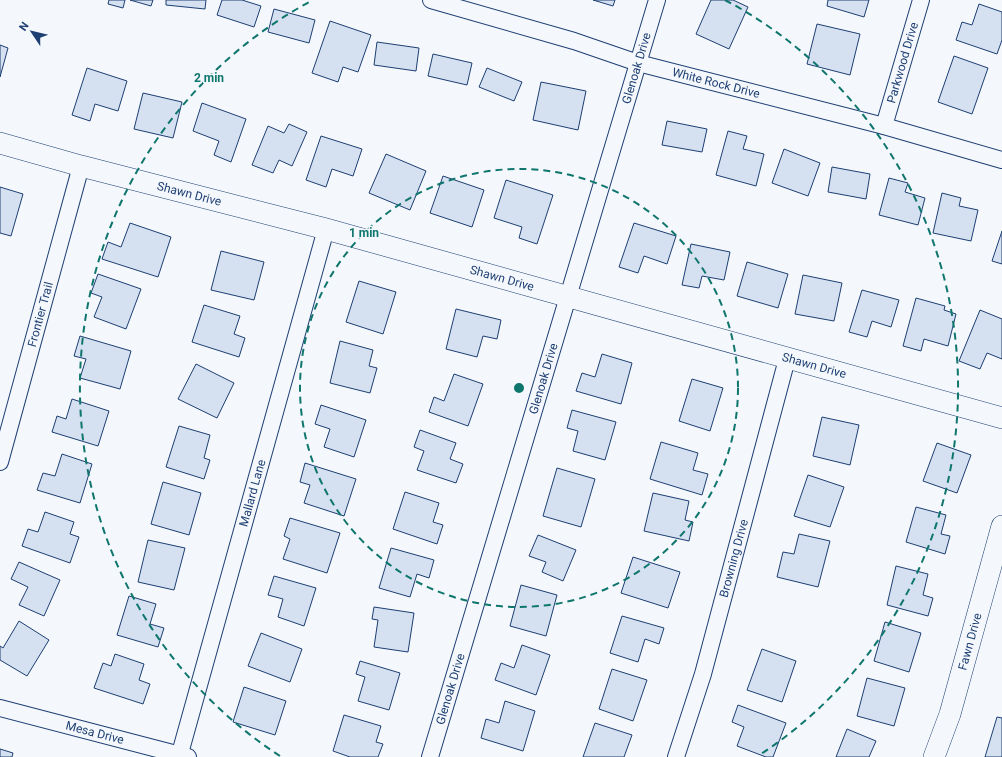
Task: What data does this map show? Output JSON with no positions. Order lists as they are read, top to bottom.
{
  "streets": {
    "street": [
      "Parkwood Drive",
      "Glenoak Drive",
      "White Rock Drive",
      "Shawn Drive",
      "Frontier Trail",
      "Mallard Lane",
      "Browning Drive",
      "Fawn Drive",
      "Mesa Drive"
    ]
  },
  "crossings": [
    ["Parkwood Drive", "White Rock Drive"],
    ["Glenoak Drive", "White Rock Drive"],
    ["Glenoak Drive", "Shawn Drive"],
    ["Shawn Drive", "Frontier Trail"],
    ["Shawn Drive", "Mallard Lane"],
    ["Shawn Drive", "Browning Drive"],
    ["Mallard Lane", "Mesa Drive"]
  ],
  "north": "top left",
  "rings": ["2 min", "1 min"]
}
